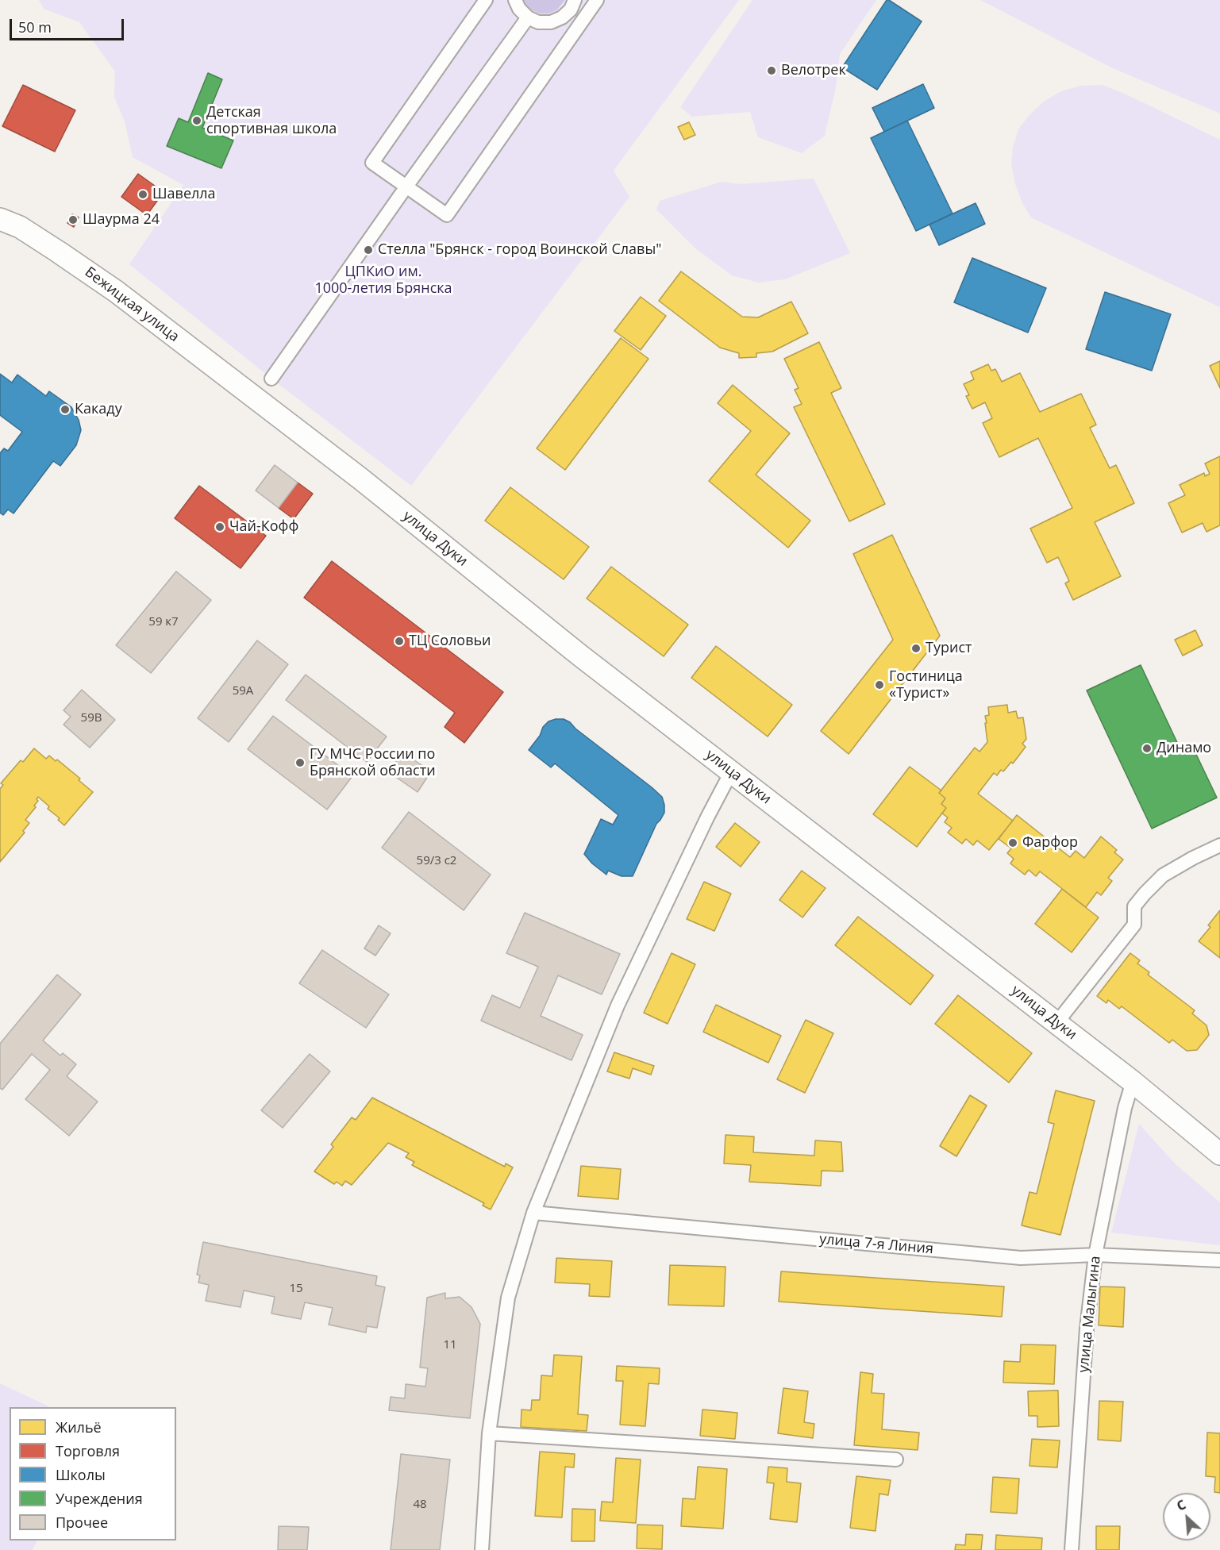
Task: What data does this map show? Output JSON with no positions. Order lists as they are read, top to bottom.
{
  "streets": {
    "main road": ["Бежицкая улица", "улица Дуки"],
    "street": ["улица 7-я Линия", "улица Малыгина"]
  },
  "crossings": [
    ["Бежицкая улица", "улица Дуки"],
    ["улица Дуки", "улица Малыгина"],
    ["улица 7-я Линия", "улица Малыгина"]
  ],
  "parks": ["ЦПКиО им. 1000-летия Брянска"],
  "places": [
    "Велотрек",
    "Детская спортивная школа",
    "Шавелла",
    "Шаурма 24",
    "Стелла \"Брянск - город Воинской Славы\"",
    "Какаду",
    "Чай-Кофф",
    "ТЦ Соловьи",
    "Турист",
    "Гостиница «Турист»",
    "Динамо",
    "ГУ МЧС России по Брянской области",
    "Фарфор"
  ],
  "house_numbers": [
    "59 к7",
    "59А",
    "59В",
    "59/3 с2",
    "15",
    "11",
    "48"
  ],
  "legend": [
    "Жильё",
    "Торговля",
    "Школы",
    "Учреждения",
    "Прочее"
  ],
  "scale_bar": "50 m",
  "north": "top left"
}
